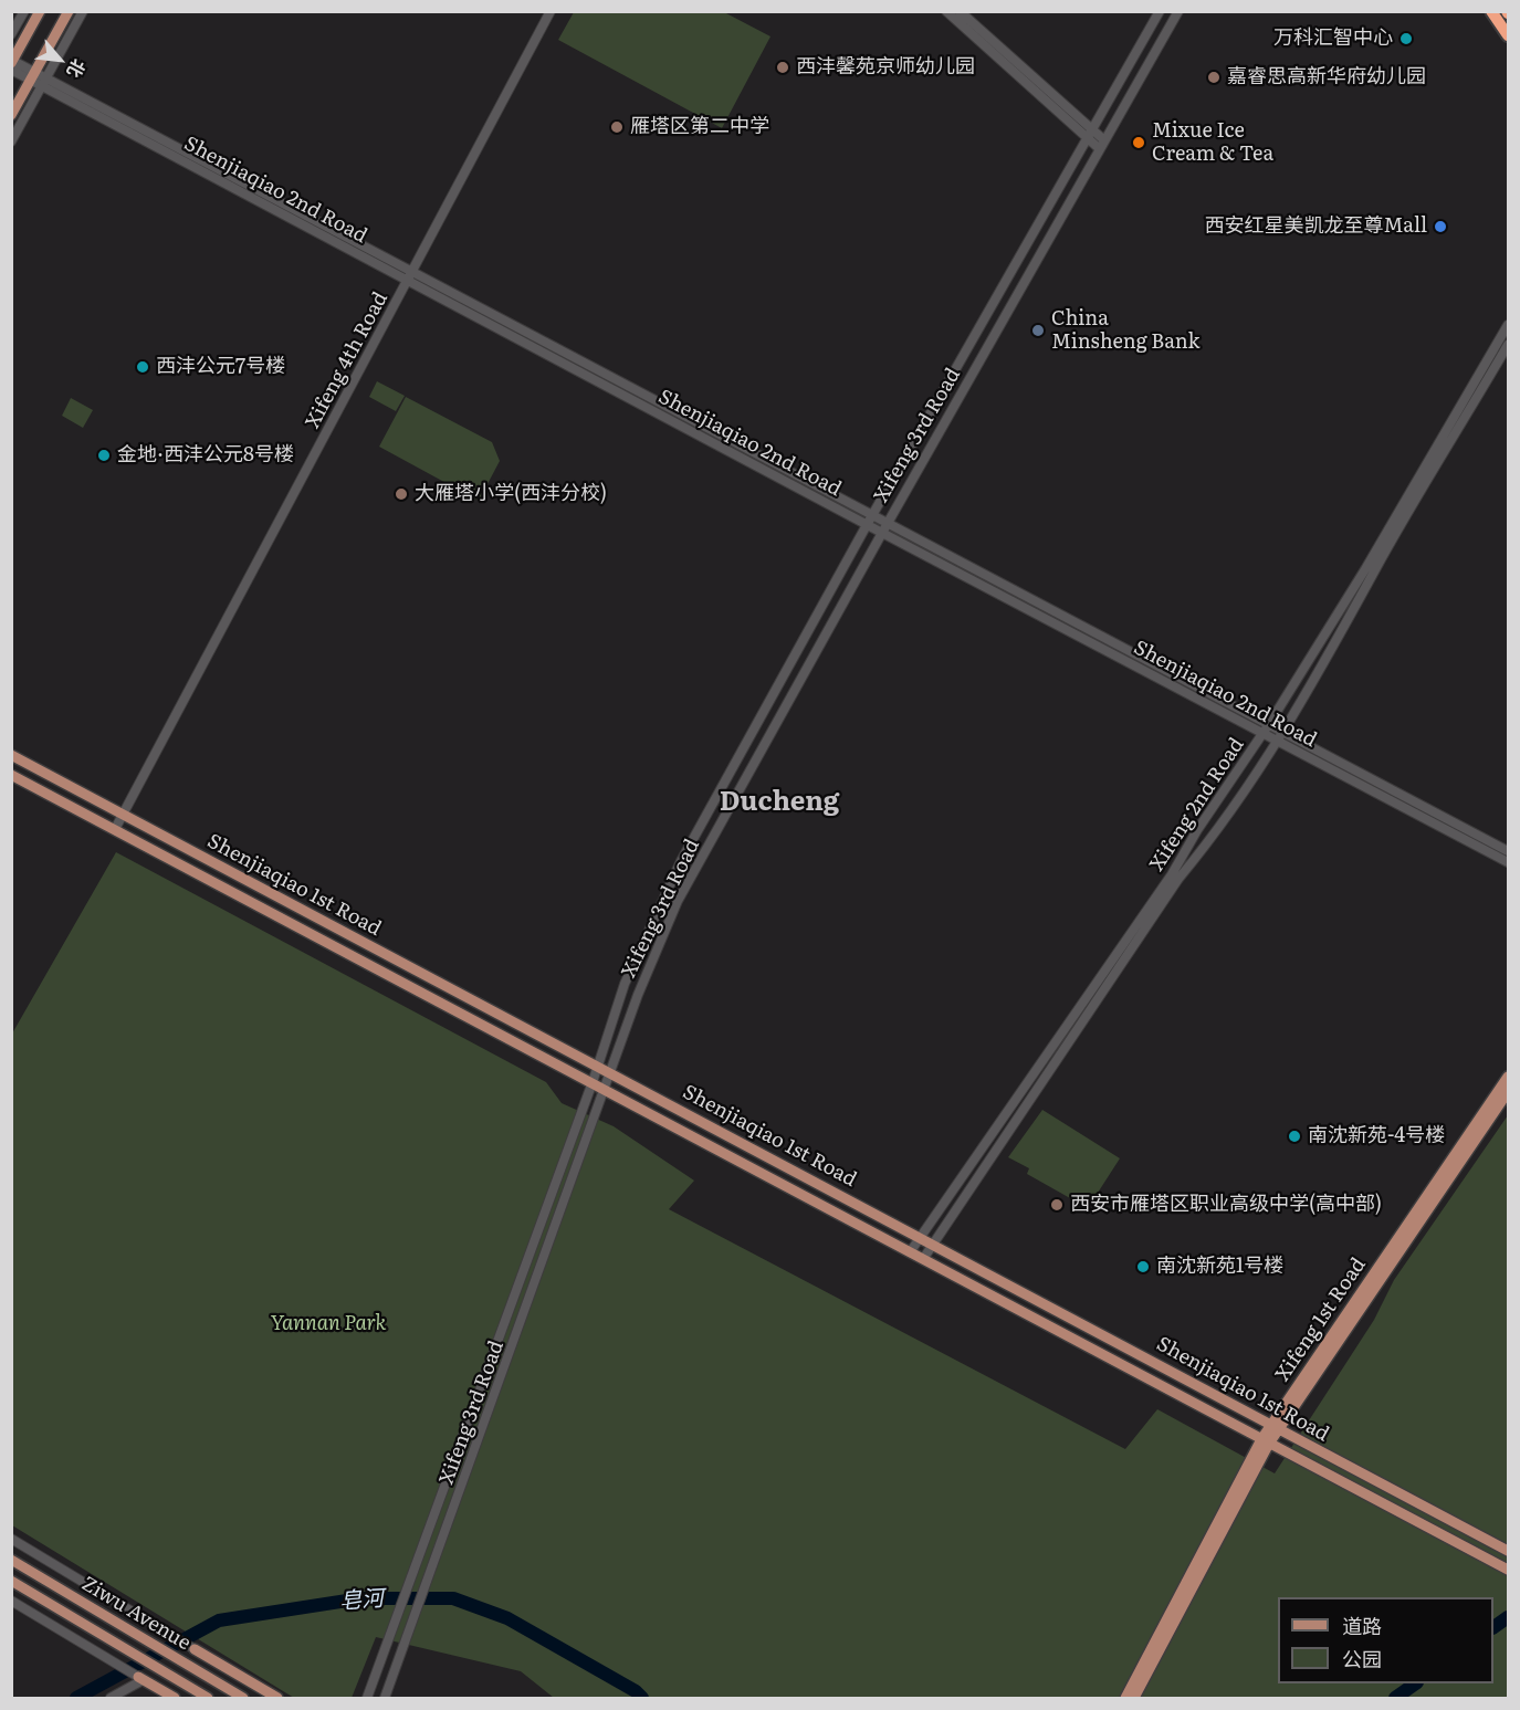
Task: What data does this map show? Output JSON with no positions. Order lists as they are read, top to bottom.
{
  "streets": {
    "main road": ["Shenjiaqiao 1st Road", "Xifeng 1st Road", "Ziwu Avenue"],
    "street": [
      "Shenjiaqiao 2nd Road",
      "Xifeng 4th Road",
      "Xifeng 3rd Road",
      "Xifeng 2nd Road"
    ]
  },
  "crossings": [
    ["Shenjiaqiao 2nd Road", "Xifeng 4th Road"],
    ["Shenjiaqiao 2nd Road", "Xifeng 3rd Road"],
    ["Shenjiaqiao 2nd Road", "Xifeng 2nd Road"],
    ["Xifeng 4th Road", "Shenjiaqiao 1st Road"],
    ["Xifeng 3rd Road", "Shenjiaqiao 1st Road"],
    ["Xifeng 2nd Road", "Shenjiaqiao 1st Road"],
    ["Shenjiaqiao 1st Road", "Xifeng 1st Road"]
  ],
  "districts": ["Ducheng"],
  "water": ["皂河"],
  "parks": ["Yannan Park"],
  "places": [
    "万科汇智中心",
    "西沣馨苑京师幼儿园",
    "嘉睿思高新华府幼儿园",
    "雁塔区第二中学",
    "Mixue Ice Cream & Tea",
    "西安红星美凯龙至尊Mall",
    "China Minsheng Bank",
    "西沣公元7号楼",
    "金地·西沣公元8号楼",
    "大雁塔小学(西沣分校)",
    "南沈新苑-4号楼",
    "西安市雁塔区职业高级中学(高中部)",
    "南沈新苑1号楼"
  ],
  "legend": ["道路", "公园"],
  "north": "bottom right"
}
